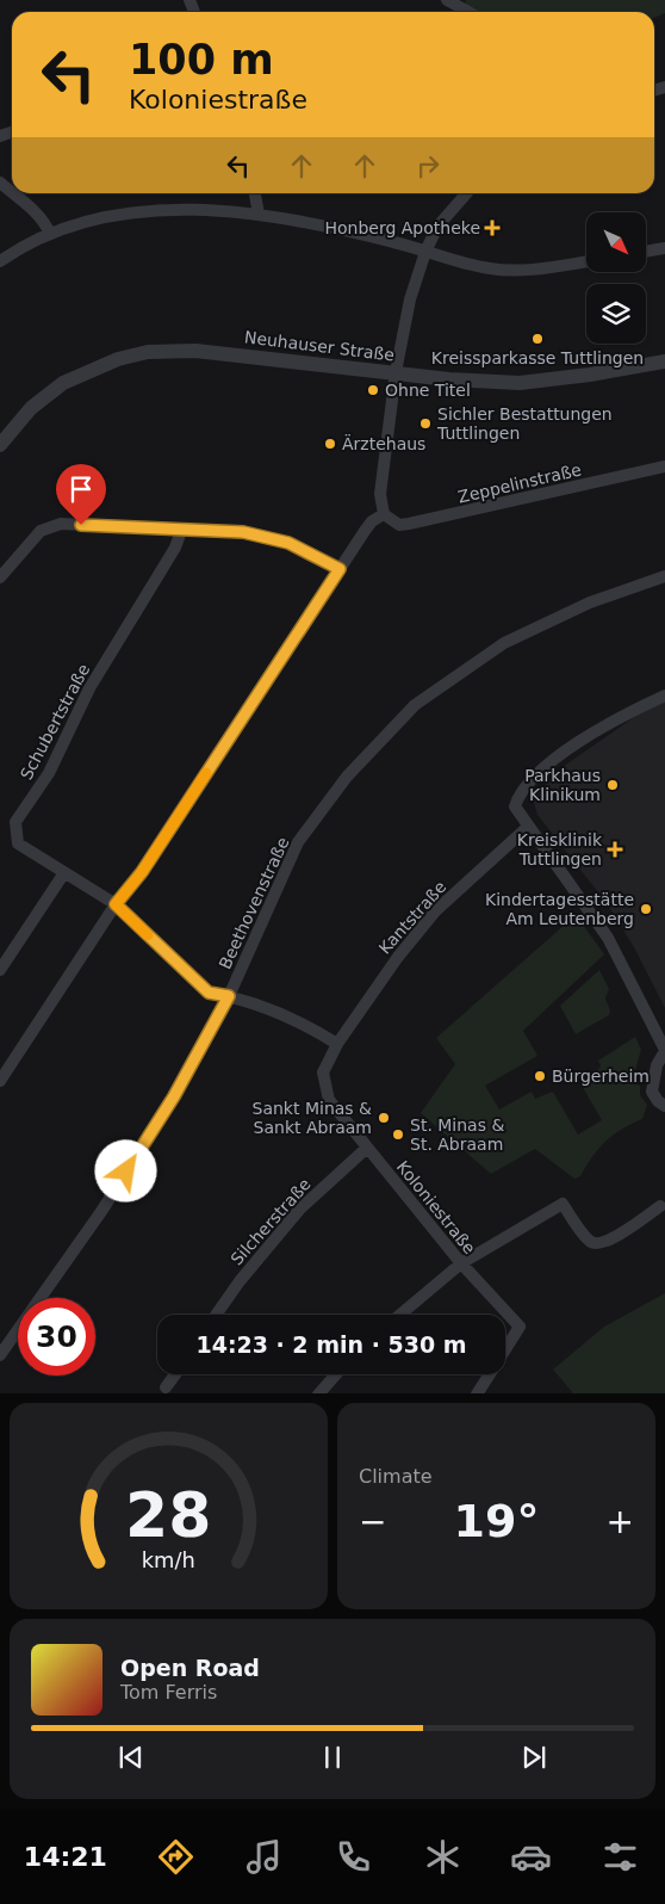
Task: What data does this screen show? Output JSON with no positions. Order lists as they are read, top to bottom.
{
  "streets": {
    "street": [
      "Neuhauser Straße",
      "Zeppelinstraße",
      "Schubertstraße",
      "Beethovenstraße",
      "Kantstraße",
      "Koloniestraße",
      "Silcherstraße"
    ]
  },
  "crossings": [
    ["Kantstraße", "Koloniestraße"],
    ["Koloniestraße", "Silcherstraße"]
  ],
  "places": {
    "health": ["Honberg Apotheke", "Kreisklinik Tuttlingen"],
    "other": [
      "Kreissparkasse Tuttlingen",
      "Ohne Titel",
      "Sichler Bestattungen Tuttlingen",
      "Ärztehaus",
      "Parkhaus Klinikum",
      "Kindertagesstätte Am Leutenberg",
      "Bürgerheim",
      "Sankt Minas & Sankt Abraam",
      "St. Minas & St. Abraam"
    ]
  },
  "north": "bottom right",
  "page": {
    "turn": ["100 m", "Koloniestraße"],
    "limit": "30",
    "trip": "14:23 · 2 min · 530 m",
    "tile": "Climate",
    "heat": ["−", "19°", "+"],
    "song": ["Open Road", "Tom Ferris"],
    "tabs": "14:21",
    "gauge": ["28", "km/h"]
  }
}
